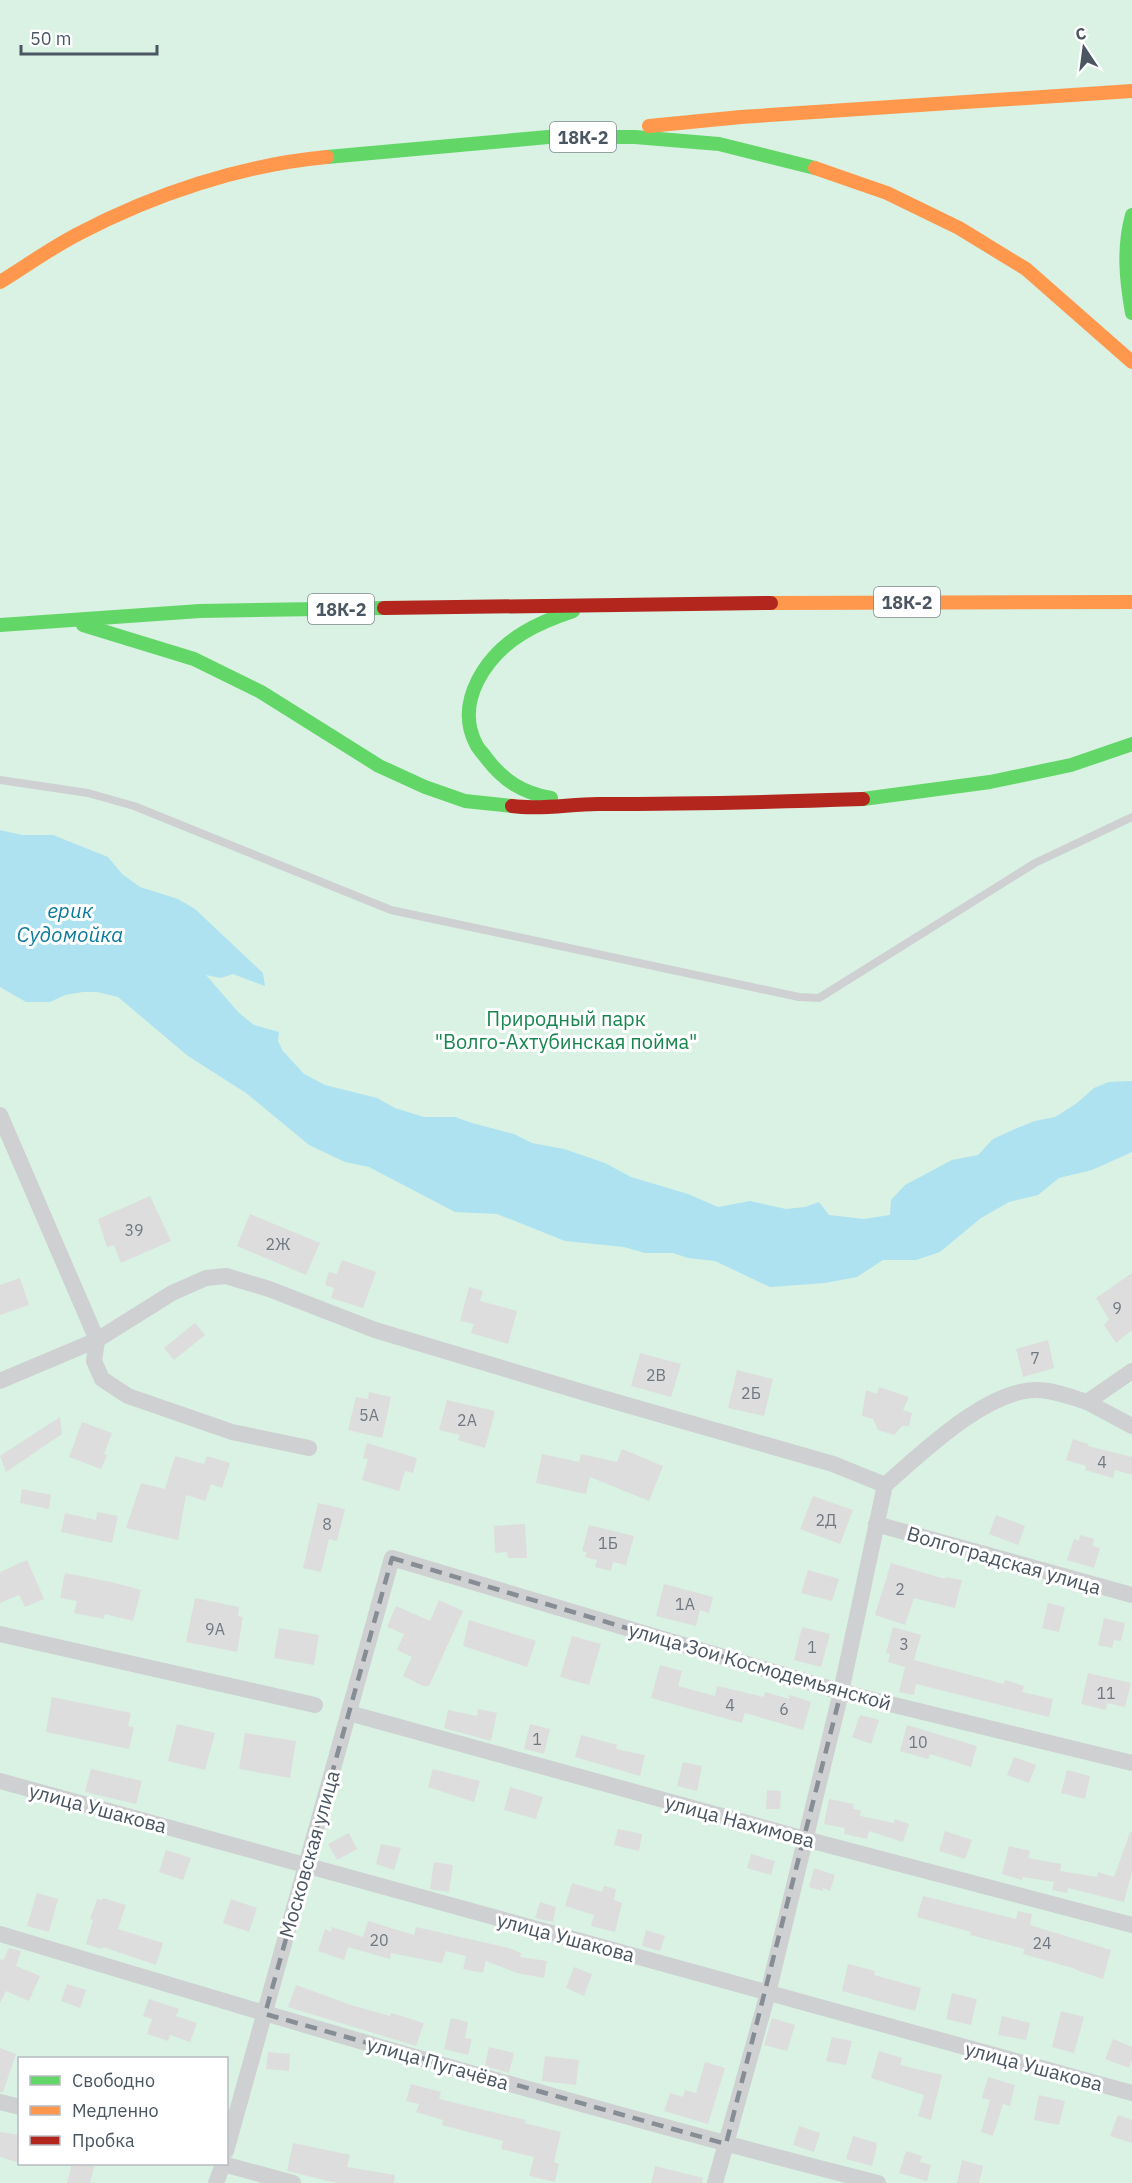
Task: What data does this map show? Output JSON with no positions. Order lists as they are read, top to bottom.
{
  "streets": {
    "main road": ["18К-2"],
    "street": [
      "Волгоградская улица",
      "улица Зои Космодемьянской",
      "улица Ушакова",
      "улица Нахимова",
      "Московская улица",
      "улица Пугачёва"
    ]
  },
  "crossings": [
    ["улица Зои Космодемьянской", "Московская улица"],
    ["улица Ушакова", "Московская улица"],
    ["улица Нахимова", "Московская улица"],
    ["Московская улица", "улица Пугачёва"]
  ],
  "water": ["ерик Судомойка"],
  "parks": ["Природный парк \"Волго-Ахтубинская пойма\""],
  "house_numbers": [
    "39",
    "2Ж",
    "9",
    "7",
    "2В",
    "2Б",
    "5А",
    "2А",
    "4",
    "2Д",
    "8",
    "1Б",
    "2",
    "1А",
    "9А",
    "3",
    "1",
    "11",
    "4",
    "6",
    "1",
    "10",
    "20",
    "24"
  ],
  "legend": ["Свободно", "Медленно", "Пробка"],
  "scale_bar": "50 m",
  "north": "top"
}
